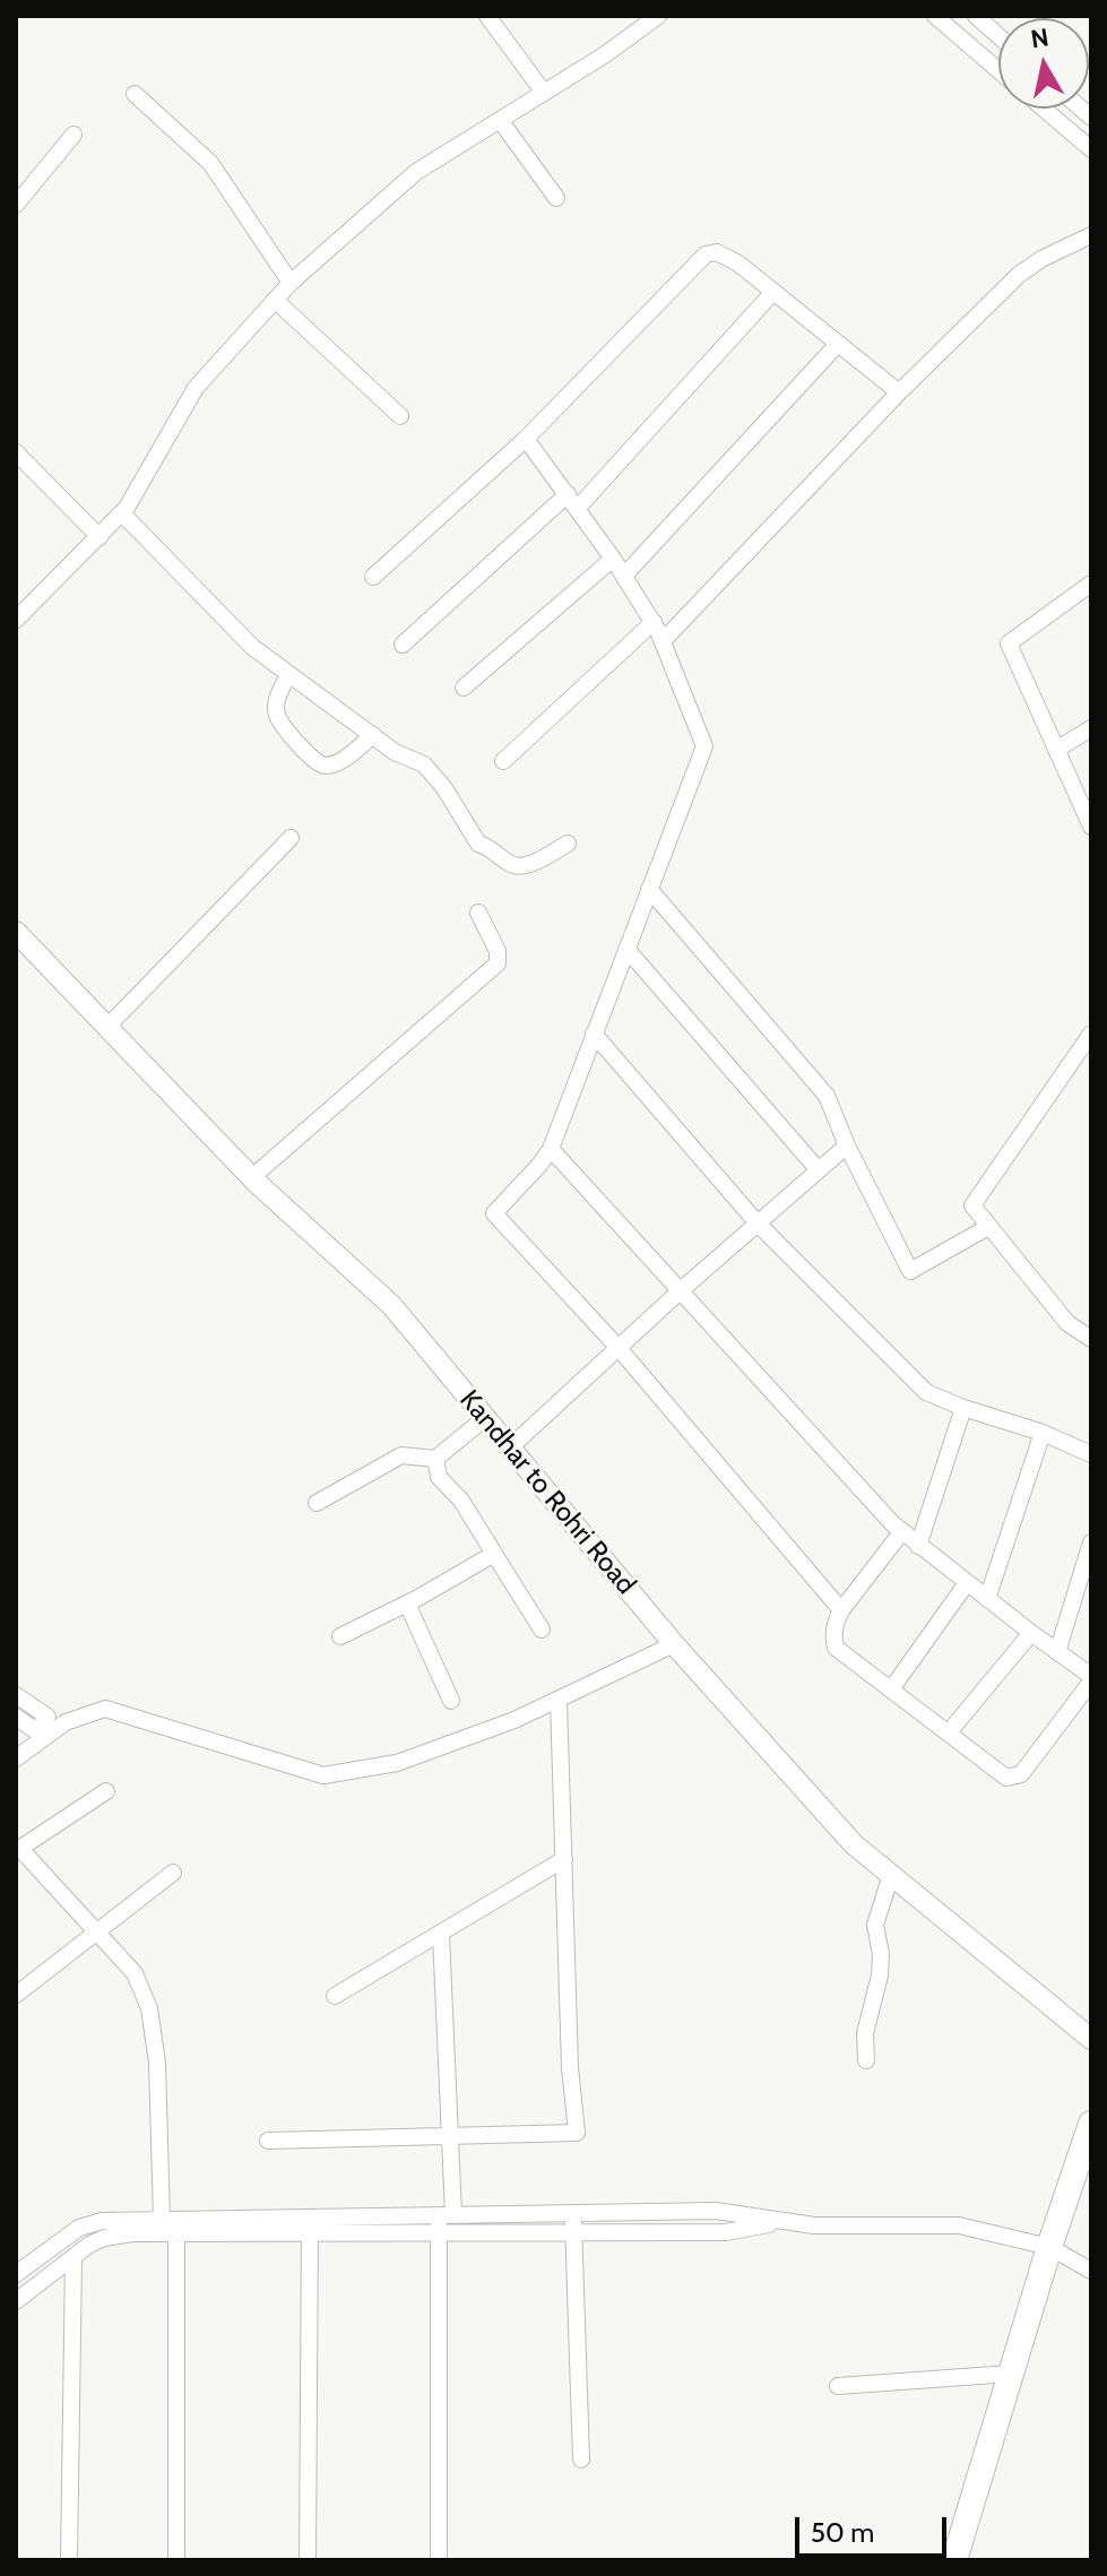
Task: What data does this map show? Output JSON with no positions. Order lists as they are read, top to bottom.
{
  "streets": {
    "street": ["Kandhar to Rohri Road"]
  },
  "scale_bar": "50 m",
  "north": "top"
}
